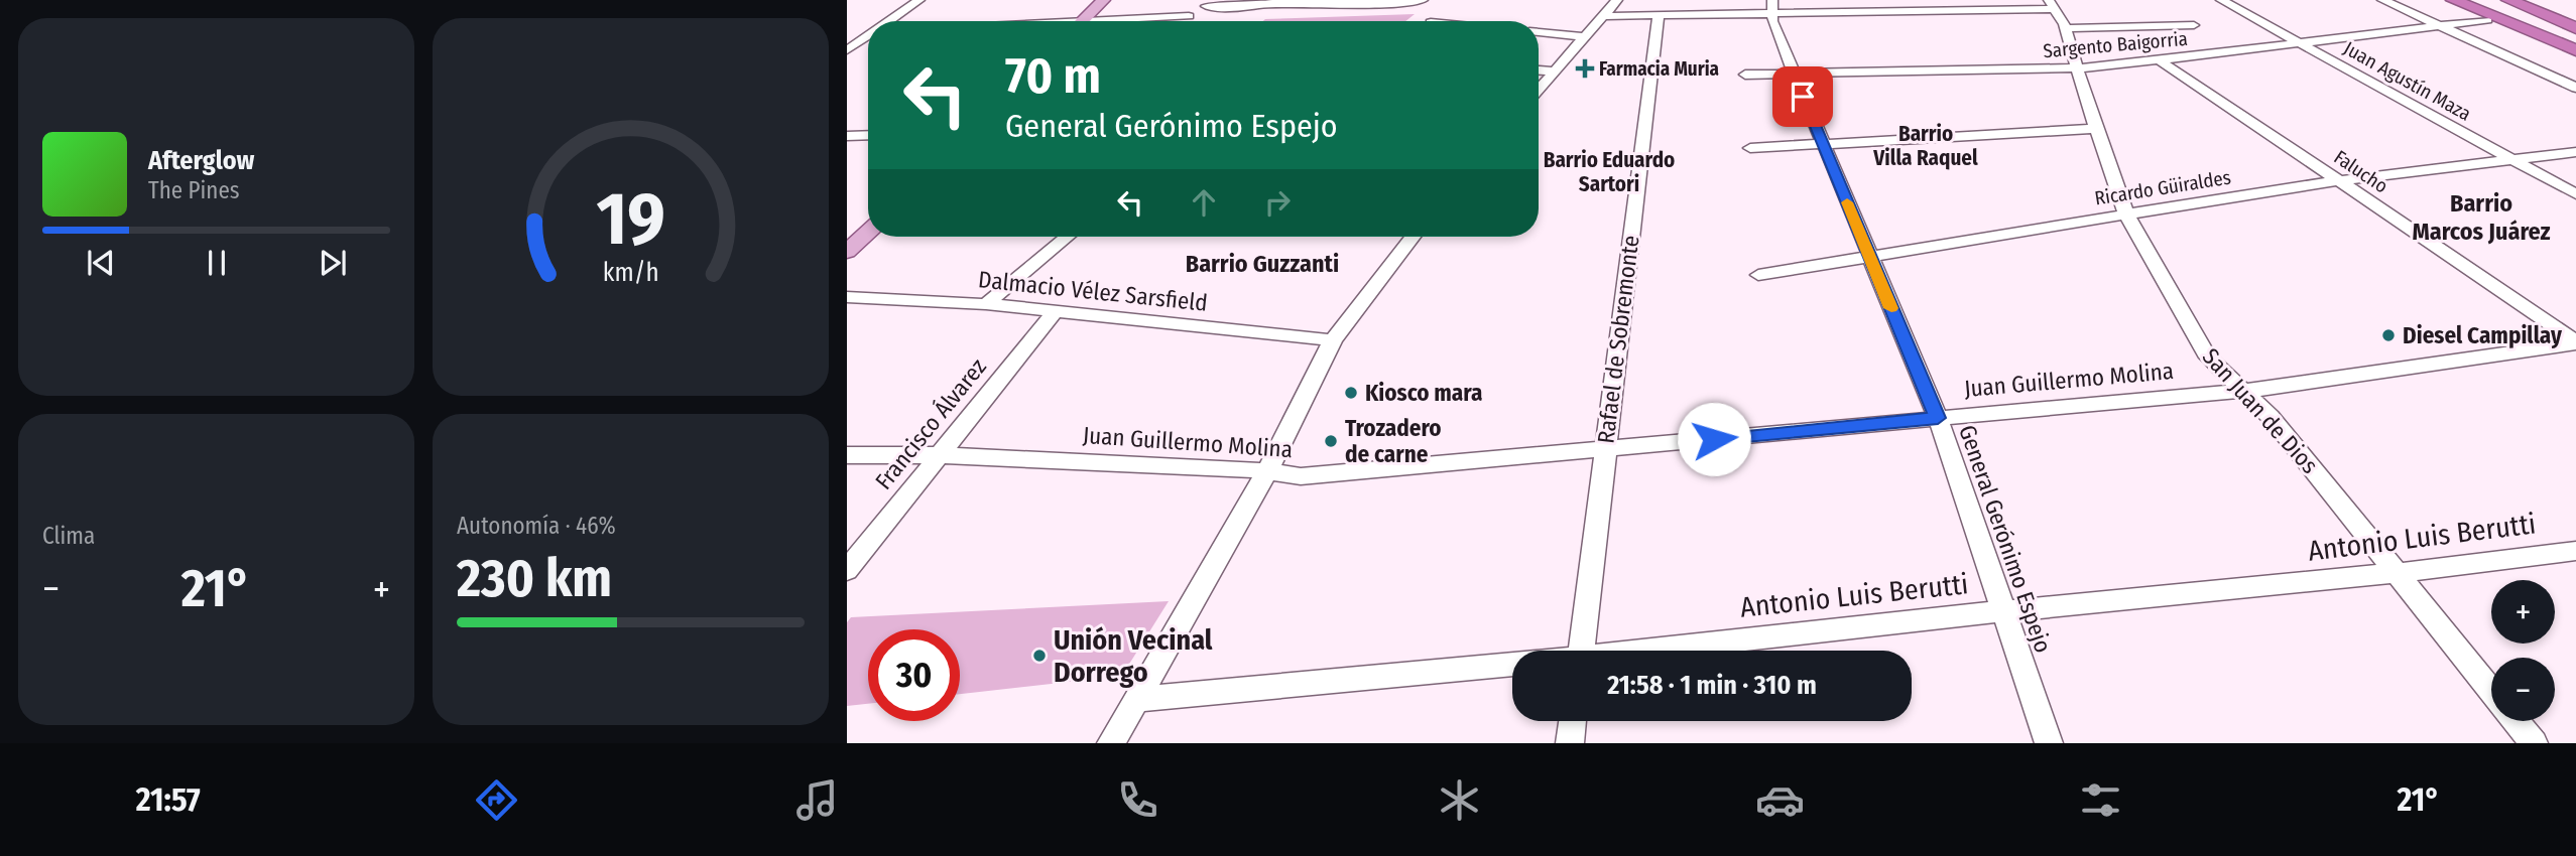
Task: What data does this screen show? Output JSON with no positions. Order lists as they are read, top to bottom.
{
  "streets": {
    "street": [
      "Sargento Baigorria",
      "Juan Agustín Maza",
      "Falucho",
      "Ricardo Güiraldes",
      "Dalmacio Vélez Sarsfield",
      "Rafael de Sobremonte",
      "Juan Guillermo Molina",
      "San Juan de Dios",
      "Francisco Álvarez",
      "Antonio Luis Berutti",
      "General Gerónimo Espejo"
    ]
  },
  "crossings": [
    ["Sargento Baigorria", "Juan Agustín Maza"],
    ["Sargento Baigorria", "Falucho"],
    ["Sargento Baigorria", "San Juan de Dios"],
    ["Sargento Baigorria", "General Gerónimo Espejo"],
    ["Juan Agustín Maza", "Ricardo Güiraldes"],
    ["Falucho", "Ricardo Güiraldes"],
    ["Falucho", "Juan Guillermo Molina"],
    ["Ricardo Güiraldes", "San Juan de Dios"],
    ["Ricardo Güiraldes", "General Gerónimo Espejo"],
    ["Dalmacio Vélez Sarsfield", "Francisco Álvarez"],
    ["Rafael de Sobremonte", "Juan Guillermo Molina"],
    ["Juan Guillermo Molina", "San Juan de Dios"],
    ["Juan Guillermo Molina", "Francisco Álvarez"],
    ["Juan Guillermo Molina", "General Gerónimo Espejo"],
    ["San Juan de Dios", "Antonio Luis Berutti"],
    ["Antonio Luis Berutti", "General Gerónimo Espejo"]
  ],
  "districts": [
    "Barrio Villa Raquel",
    "Barrio Eduardo Sartori",
    "Barrio Marcos Juárez",
    "Barrio Guzzanti"
  ],
  "places": {
    "health": ["Farmacia Muria"],
    "other": [
      "Diesel Campillay",
      "Kiosco mara",
      "Trozadero de carne",
      "Unión Vecinal Dorrego"
    ]
  },
  "page": {
    "turn": ["70 m", "General Gerónimo Espejo"],
    "song": ["Afterglow", "The Pines"],
    "tile": [
      "Clima",
      ["Autonomía · 46%", "230 km"]
    ],
    "heat": ["−", "21°", "+"],
    "map_buttons": ["+", "−"],
    "limit": "30",
    "trip": "21:58 · 1 min · 310 m",
    "tabs": ["21:57", "21°"],
    "gauge": ["19", "km/h"]
  }
}
